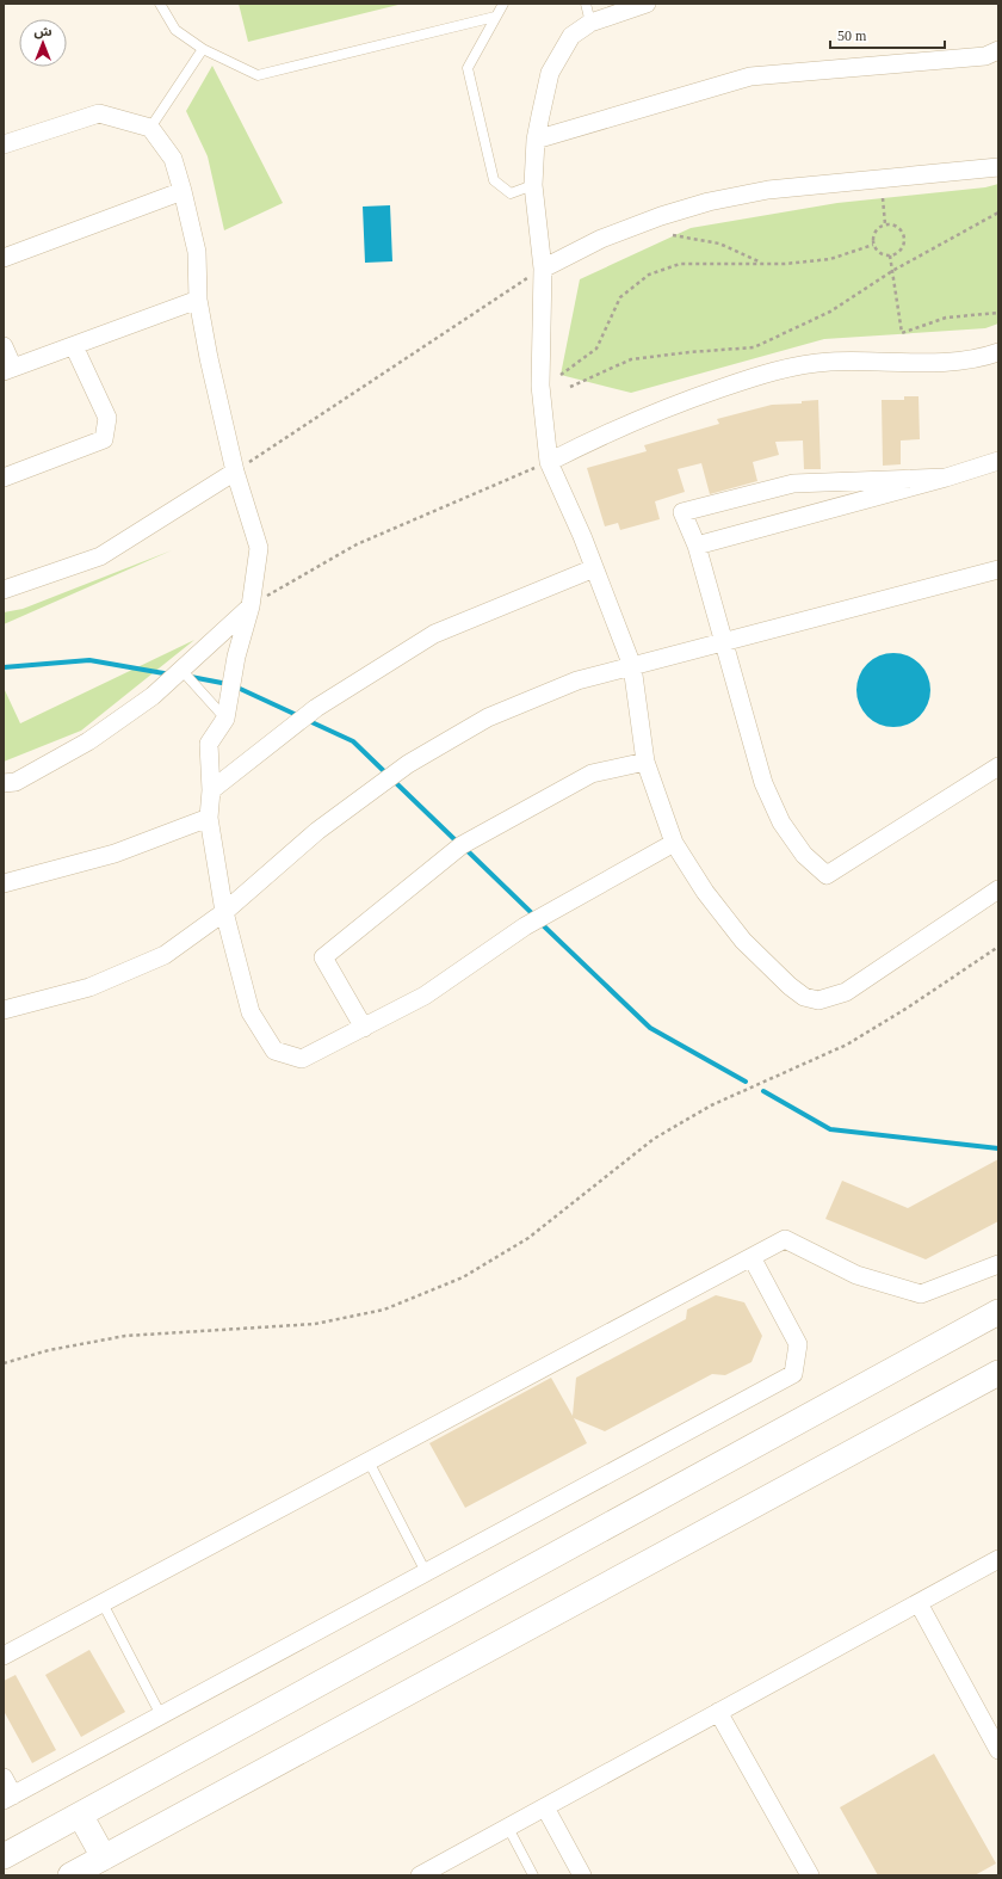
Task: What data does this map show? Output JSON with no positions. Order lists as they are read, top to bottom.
{
  "scale_bar": "50 m",
  "north": "top"
}
